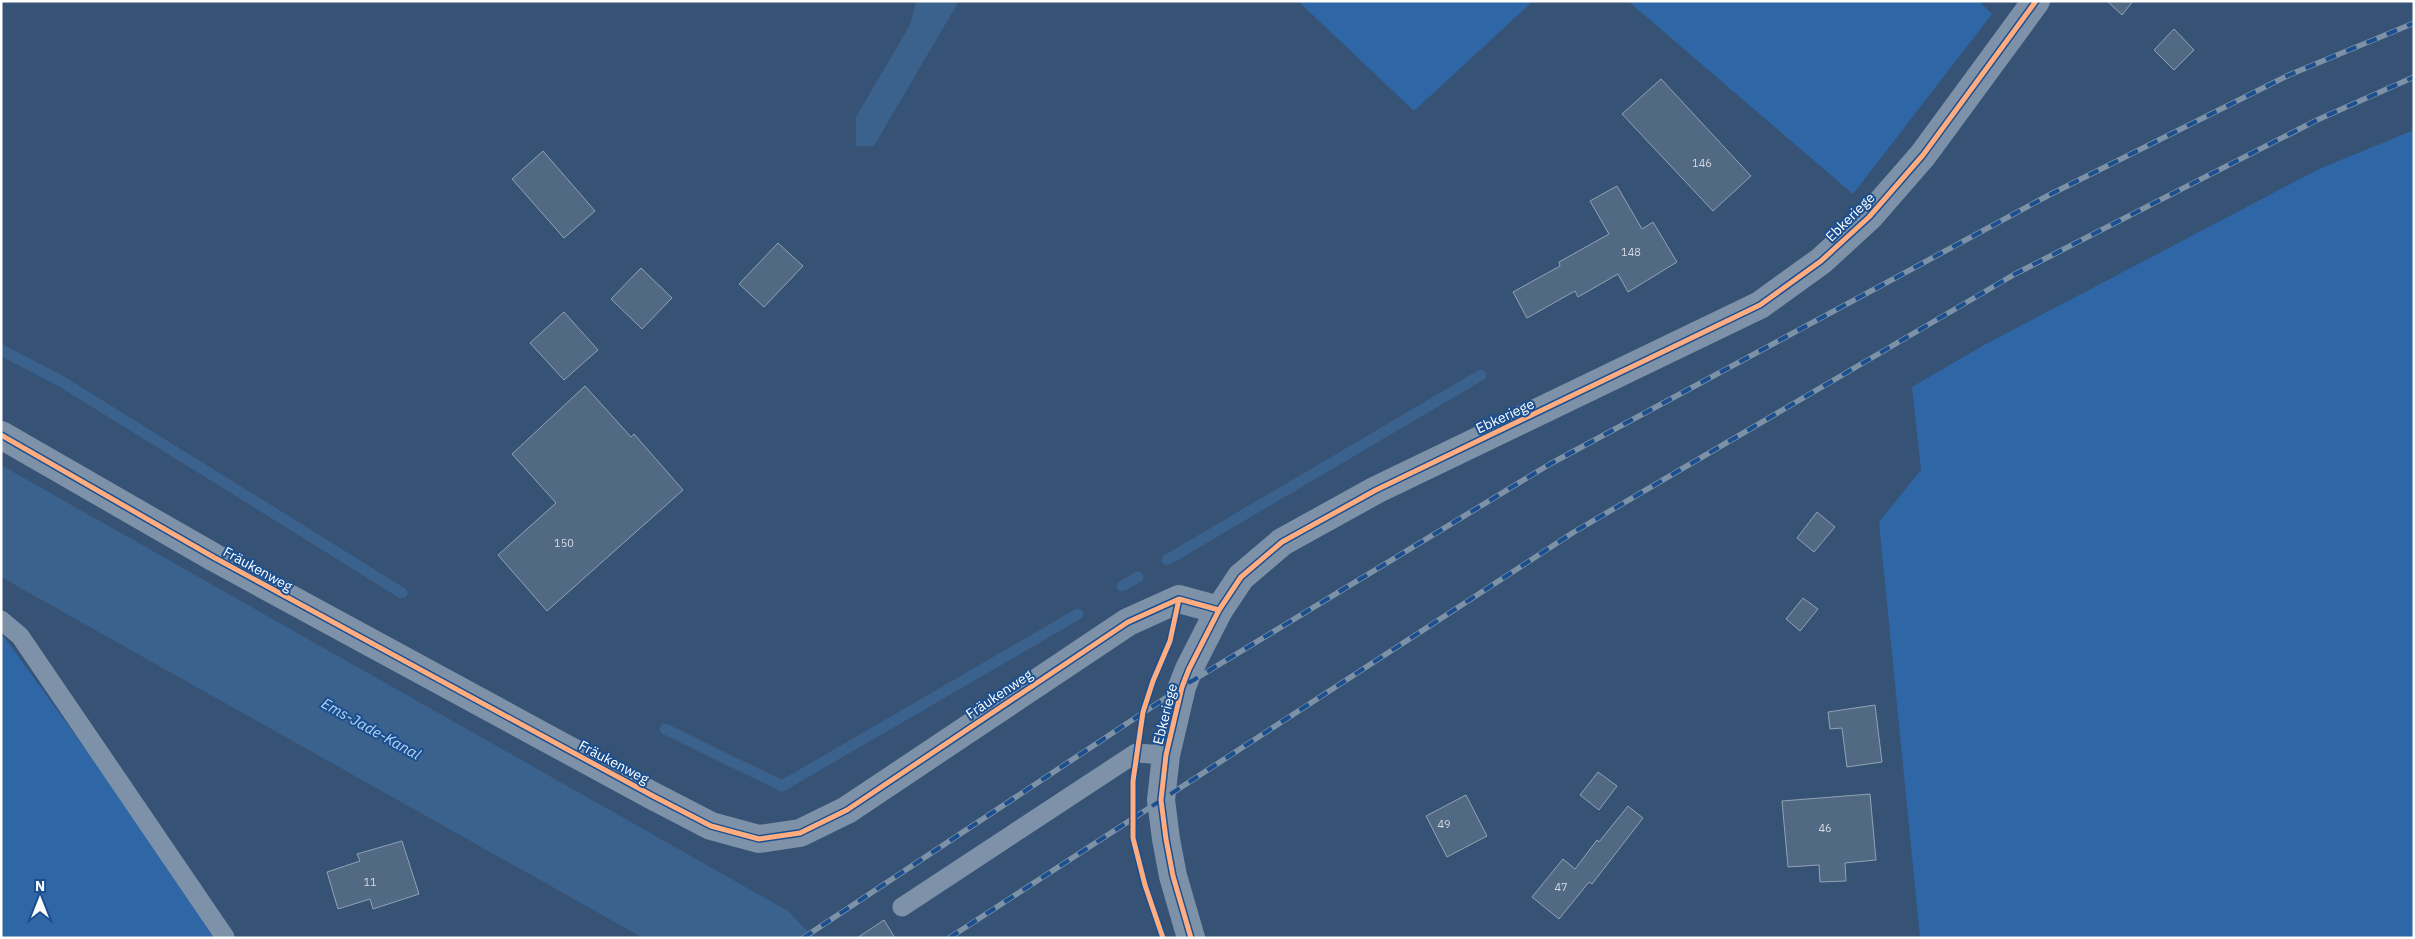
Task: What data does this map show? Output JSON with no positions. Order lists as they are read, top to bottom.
{
  "streets": {
    "street": ["Ebkeriege", "Fräukenweg"]
  },
  "crossings": [
    ["Ebkeriege", "Fräukenweg"]
  ],
  "water": ["Ems-Jade-Kanal"],
  "house_numbers": [
    "146",
    "148",
    "150",
    "49",
    "46",
    "11",
    "47"
  ],
  "north": "top"
}
